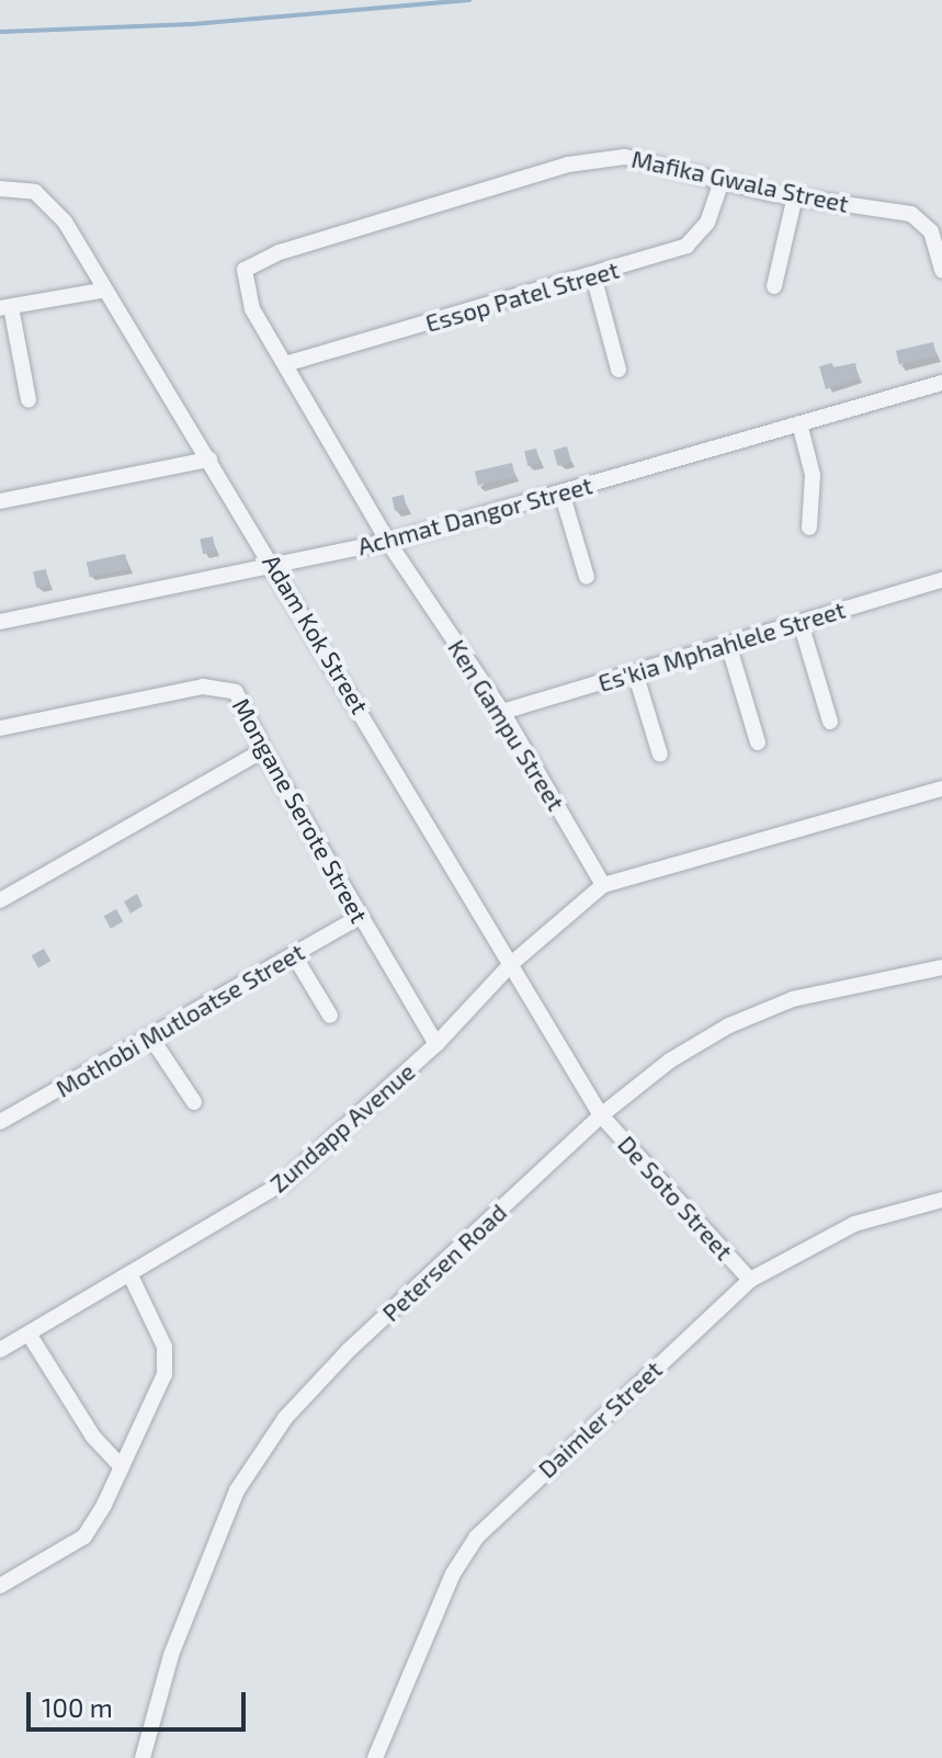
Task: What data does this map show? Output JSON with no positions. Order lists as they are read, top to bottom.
{
  "streets": {
    "street": [
      "Mafika Gwala Street",
      "Essop Patel Street",
      "Achmat Dangor Street",
      "Adam Kok Street",
      "Es'kia Mphahlele Street",
      "Ken Gampu Street",
      "Mongane Serote Street",
      "Mothobi Mutloatse Street",
      "Zundapp Avenue",
      "De Soto Street",
      "Petersen Road",
      "Daimler Street"
    ]
  },
  "crossings": [
    ["Mafika Gwala Street", "Essop Patel Street"],
    ["Mafika Gwala Street", "Ken Gampu Street"],
    ["Essop Patel Street", "Ken Gampu Street"],
    ["Achmat Dangor Street", "Adam Kok Street"],
    ["Achmat Dangor Street", "Ken Gampu Street"],
    ["Adam Kok Street", "Zundapp Avenue"],
    ["Adam Kok Street", "De Soto Street"],
    ["Adam Kok Street", "Petersen Road"],
    ["Es'kia Mphahlele Street", "Ken Gampu Street"],
    ["Ken Gampu Street", "Zundapp Avenue"],
    ["Mongane Serote Street", "Mothobi Mutloatse Street"],
    ["Mongane Serote Street", "Zundapp Avenue"],
    ["De Soto Street", "Petersen Road"],
    ["De Soto Street", "Daimler Street"]
  ],
  "scale_bar": "100 m"
}
